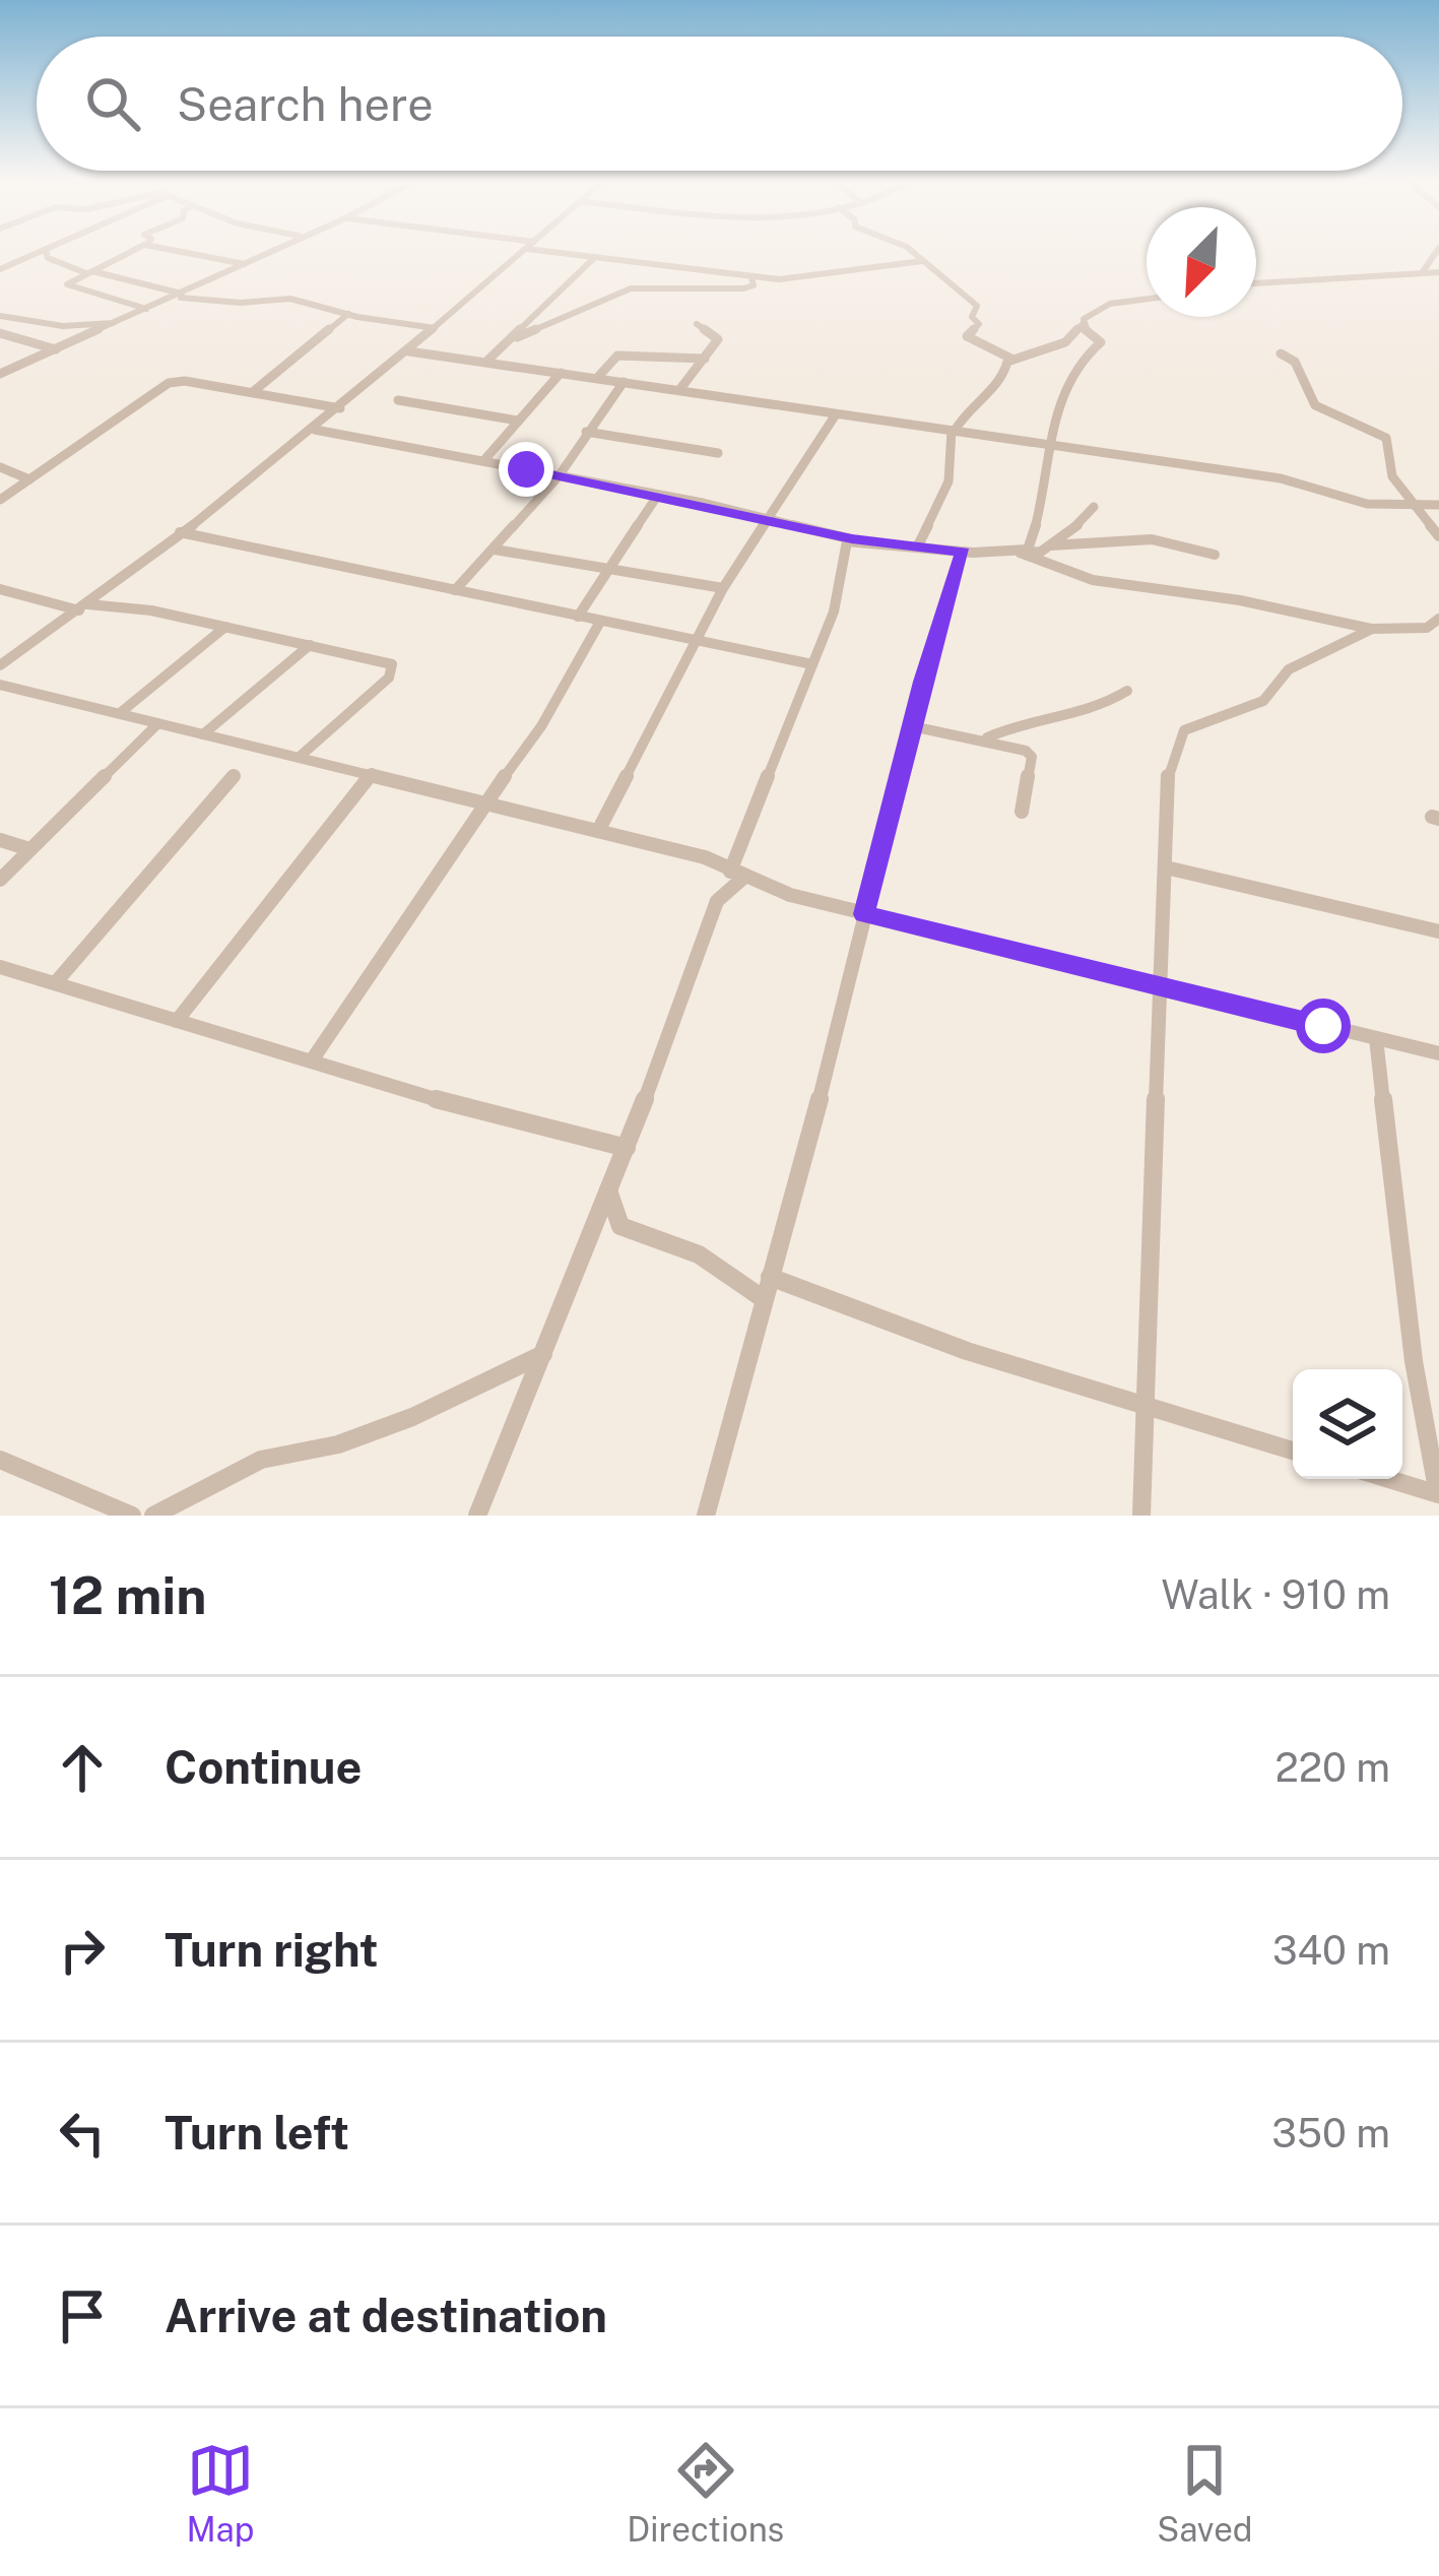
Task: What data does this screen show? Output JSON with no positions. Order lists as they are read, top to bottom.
{
  "north": "bottom left",
  "page": {
    "search": "Search here",
    "heading": ["12 min", "Walk · 910 m"],
    "list": [
      ["Continue", "220 m"],
      ["Turn right", "340 m"],
      ["Turn left", "350 m"],
      "Arrive at destination"
    ],
    "nav": ["Map", "Directions", "Saved"]
  }
}
